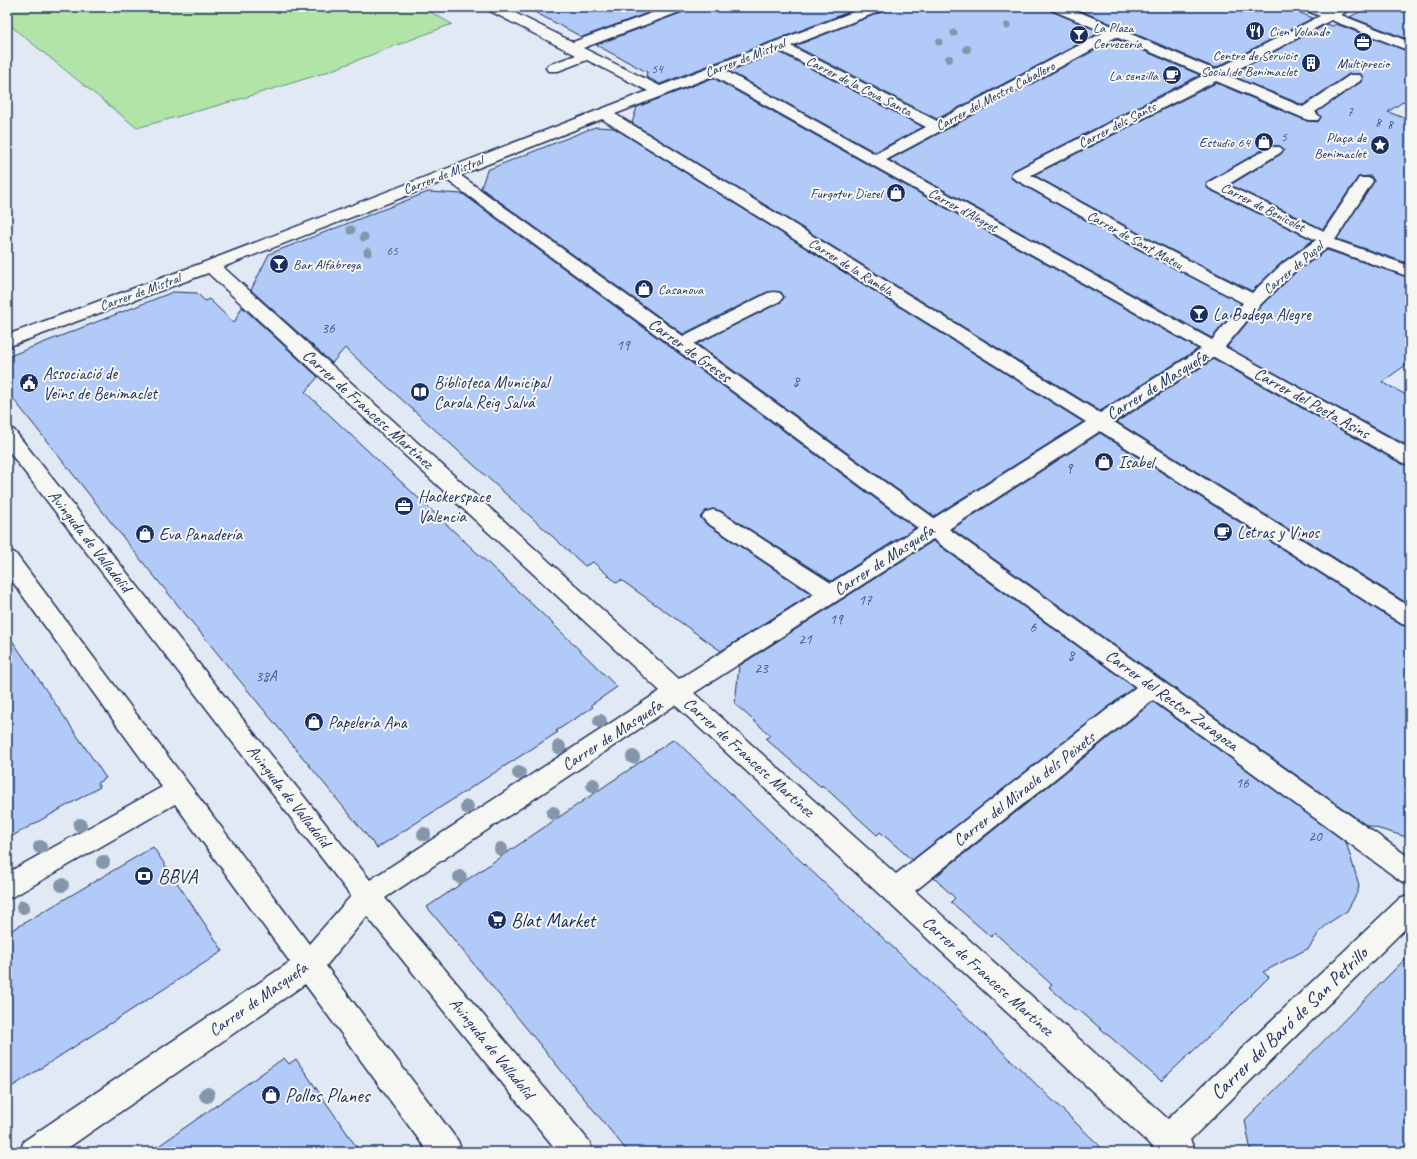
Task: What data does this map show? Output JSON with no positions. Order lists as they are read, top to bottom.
{
  "streets": {
    "street": [
      "Carrer de Mistral",
      "Carrer de la Cova Santa",
      "Carrer del Mestre Caballero",
      "Carrer dels Sants",
      "Carrer de Benicolet",
      "Carrer d'Alegret",
      "Carrer de Sant Mateu",
      "Carrer de la Rambla",
      "Carrer de Puçol",
      "Carrer de Greses",
      "Carrer de Masquefa",
      "Carrer del Poeta Asins",
      "Carrer de Francesc Martínez",
      "Avinguda de Valladolid",
      "Carrer del Rector Zaragoza",
      "Carrer del Miracle dels Peixets",
      "Carrer del Baró de San Petrillo"
    ]
  },
  "crossings": [
    ["Carrer de Mistral", "Carrer de la Cova Santa"],
    ["Carrer de Mistral", "Carrer d'Alegret"],
    ["Carrer de Mistral", "Carrer de la Rambla"],
    ["Carrer de Mistral", "Carrer de Greses"],
    ["Carrer de Mistral", "Carrer de Francesc Martínez"],
    ["Carrer de la Cova Santa", "Carrer del Mestre Caballero"],
    ["Carrer del Mestre Caballero", "Carrer d'Alegret"],
    ["Carrer dels Sants", "Carrer de Sant Mateu"],
    ["Carrer de Benicolet", "Carrer de Puçol"],
    ["Carrer d'Alegret", "Carrer de Puçol"],
    ["Carrer d'Alegret", "Carrer de Masquefa"],
    ["Carrer d'Alegret", "Carrer del Poeta Asins"],
    ["Carrer de Sant Mateu", "Carrer de Puçol"],
    ["Carrer de la Rambla", "Carrer de Masquefa"],
    ["Carrer de Puçol", "Carrer de Masquefa"],
    ["Carrer de Puçol", "Carrer del Poeta Asins"],
    ["Carrer de Greses", "Carrer de Masquefa"],
    ["Carrer de Greses", "Carrer del Rector Zaragoza"],
    ["Carrer de Masquefa", "Carrer del Poeta Asins"],
    ["Carrer de Masquefa", "Carrer de Francesc Martínez"],
    ["Carrer de Masquefa", "Avinguda de Valladolid"],
    ["Carrer de Masquefa", "Carrer del Rector Zaragoza"],
    ["Carrer de Francesc Martínez", "Carrer del Miracle dels Peixets"],
    ["Carrer de Francesc Martínez", "Carrer del Baró de San Petrillo"],
    ["Carrer del Rector Zaragoza", "Carrer del Miracle dels Peixets"]
  ],
  "places": {
    "restaurant": ["Cien Volando"],
    "bar": ["La Plaza Cervecería", "Bar Alfàbrega", "La Bodega Alegre"],
    "office": ["Multiprecio", "Hackerspace Valencia"],
    "building": ["Centre de Servicis Social de Benimaclet"],
    "cafe": ["La senzilla", "Letras y Vinos"],
    "shop": [
      "Estudio 64",
      "Furgotur Diesel",
      "Casanova",
      "Isabel",
      "Eva Panadería",
      "Papelería Ana",
      "Pollos Planes"
    ],
    "place": ["Plaça de Benimaclet"],
    "public building": ["Associació de Veïns de Benimaclet"],
    "library": ["Biblioteca Municipal Carola Reig Salvá"],
    "bank": ["BBVA"],
    "supermarket": ["Blat Market"]
  },
  "house_numbers": [
    "54",
    "7",
    "8",
    "8",
    "5",
    "65",
    "36",
    "19",
    "8",
    "9",
    "17",
    "19",
    "6",
    "21",
    "8",
    "23",
    "38A",
    "16",
    "20"
  ]
}
